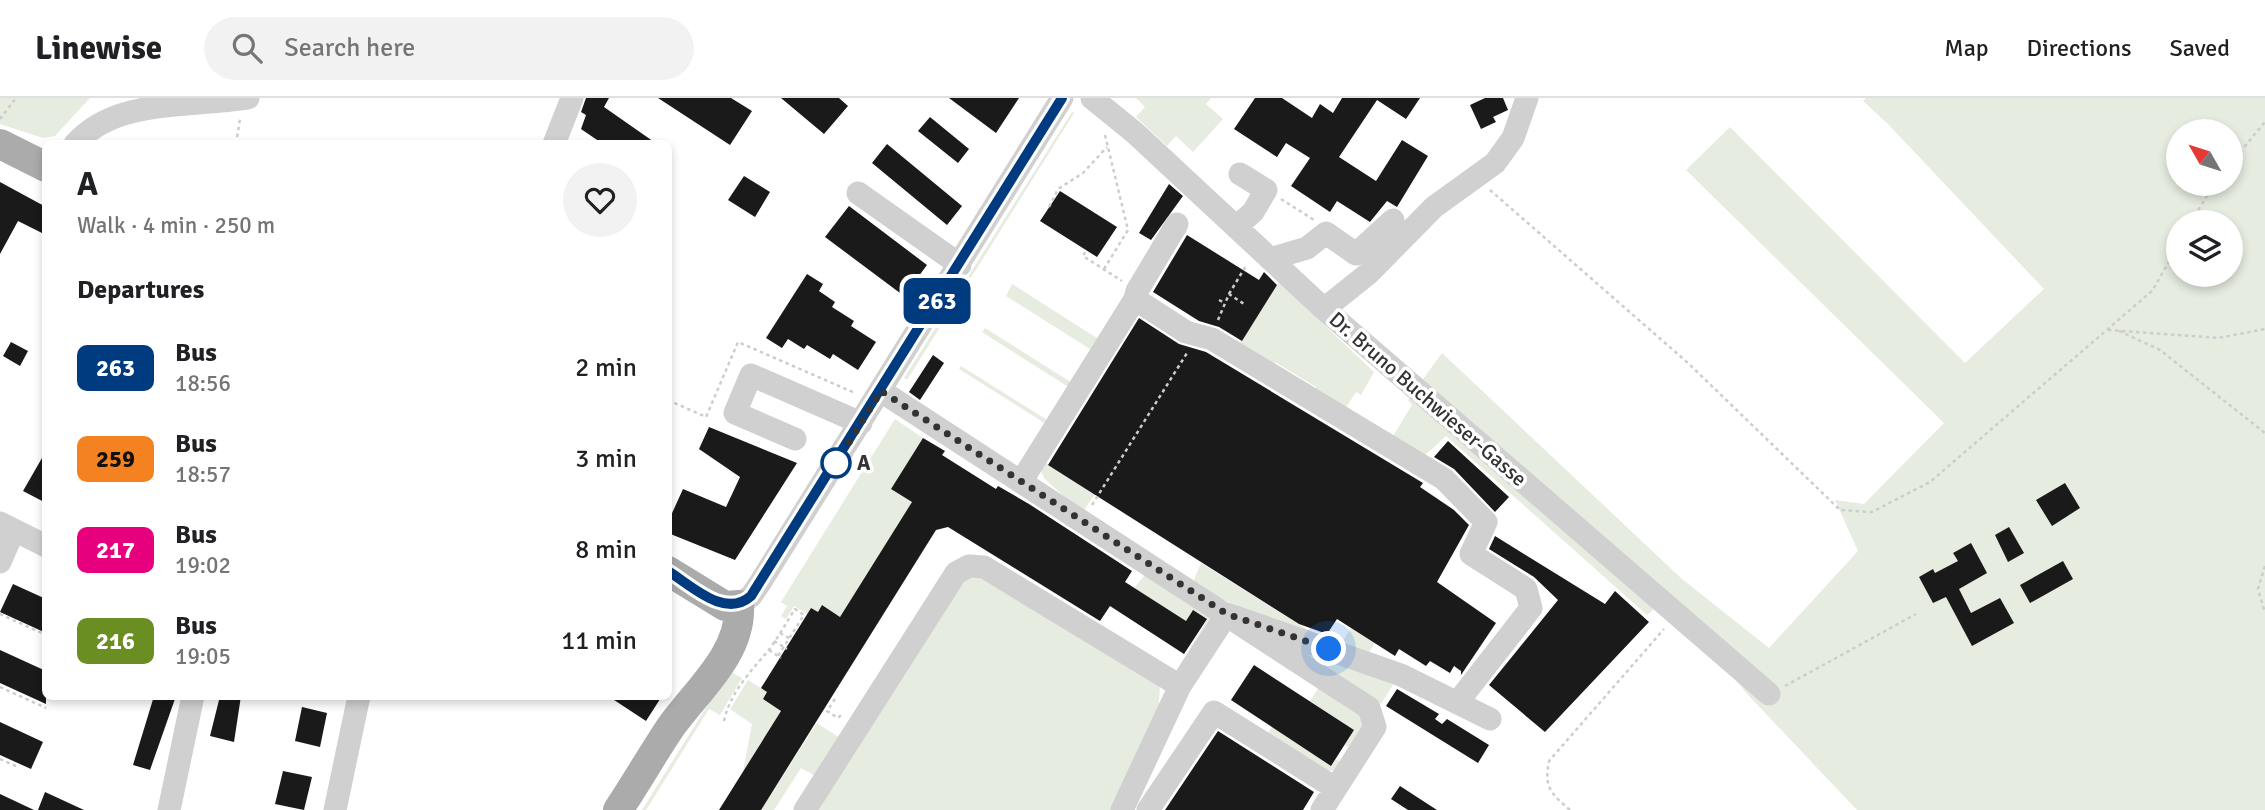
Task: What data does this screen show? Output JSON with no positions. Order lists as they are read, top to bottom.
{
  "streets": {
    "street": ["Dr. Bruno Buchwieser-Gasse"]
  },
  "places": ["A"],
  "lines": ["bus line 263"],
  "north": "top left",
  "page": {
    "header": "Linewise",
    "search": "Search here",
    "nav": ["Map", "Directions", "Saved"],
    "on_map": "263",
    "heading": [
      ["A", "Walk · 4 min · 250 m"],
      "Departures"
    ],
    "list": [
      {
        "mark": "263",
        "name": "Bus",
        "note": "18:56",
        "value": "2 min"
      },
      {
        "mark": "259",
        "name": "Bus",
        "note": "18:57",
        "value": "3 min"
      },
      {
        "mark": "217",
        "name": "Bus",
        "note": "19:02",
        "value": "8 min"
      },
      {
        "mark": "216",
        "name": "Bus",
        "note": "19:05",
        "value": "11 min"
      }
    ]
  }
}
